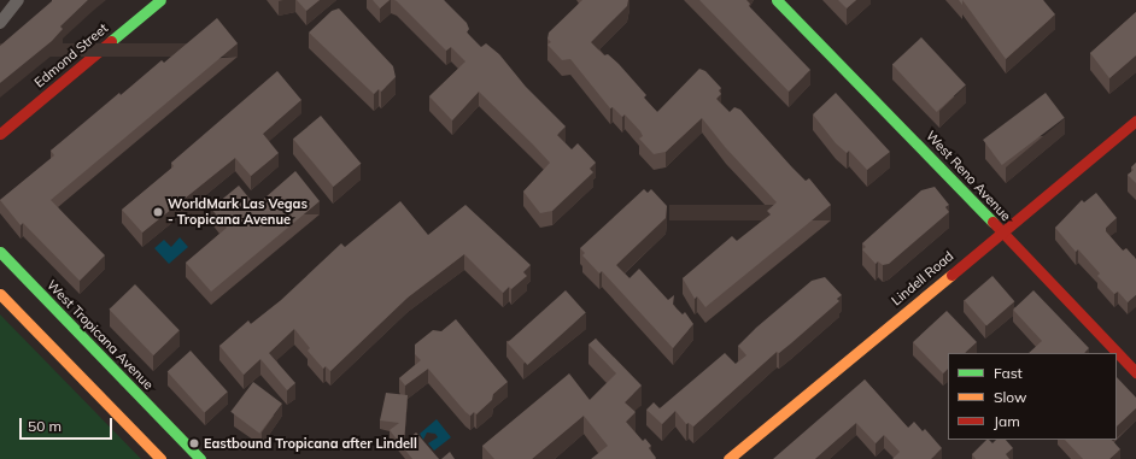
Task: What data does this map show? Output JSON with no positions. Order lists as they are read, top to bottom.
{
  "streets": {
    "street": [
      "Edmond Street",
      "West Reno Avenue",
      "Lindell Road",
      "West Tropicana Avenue"
    ]
  },
  "crossings": [
    ["West Reno Avenue", "Lindell Road"]
  ],
  "places": ["WorldMark Las Vegas - Tropicana Avenue", "Eastbound Tropicana after Lindell"],
  "legend": ["Fast", "Slow", "Jam"],
  "scale_bar": "50 m"
}
